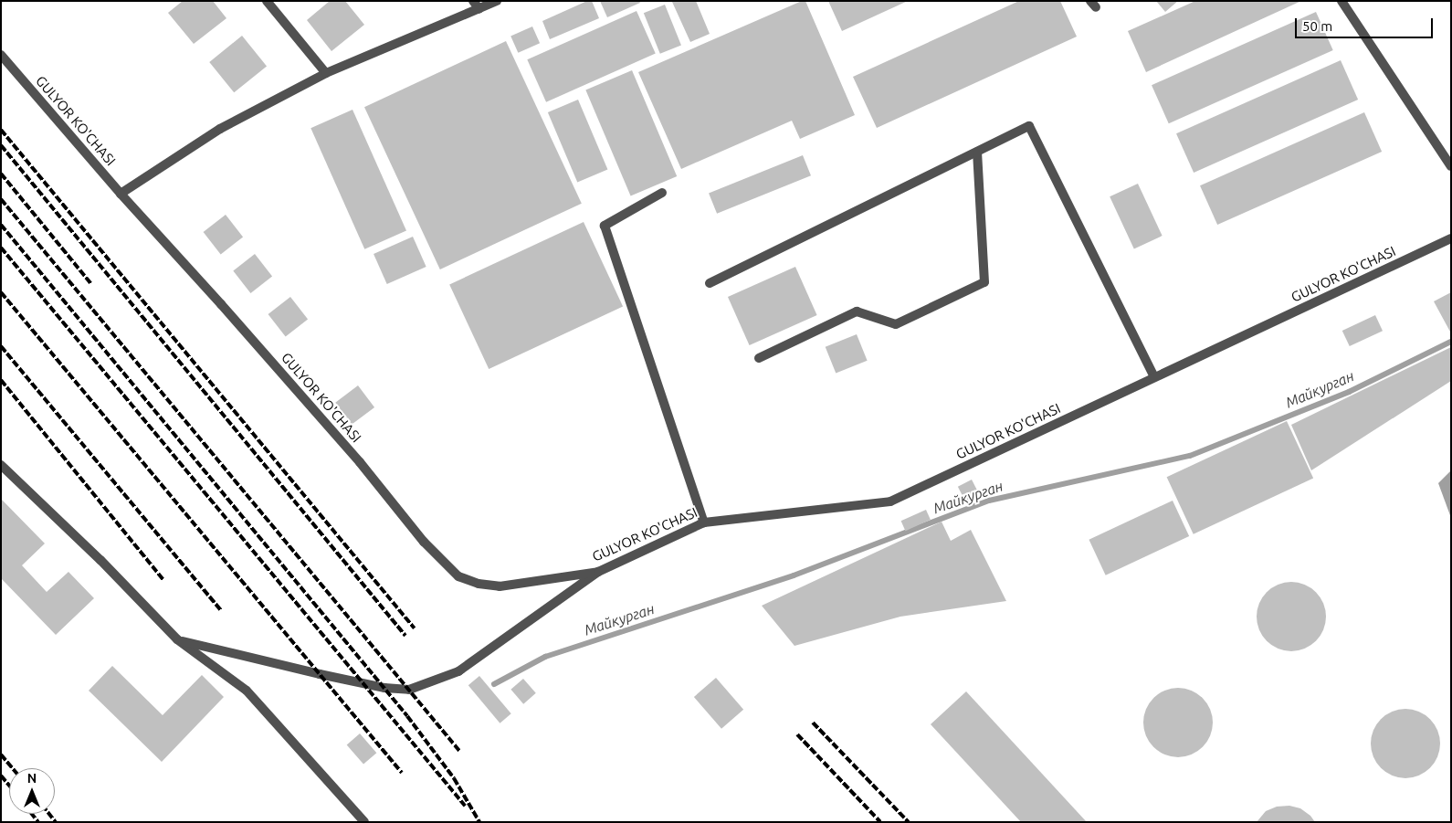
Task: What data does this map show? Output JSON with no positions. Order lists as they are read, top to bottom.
{
  "streets": {
    "street": ["GULYOR KO'CHASI"]
  },
  "water": ["Майкурган"],
  "scale_bar": "50 m",
  "north": "top"
}
